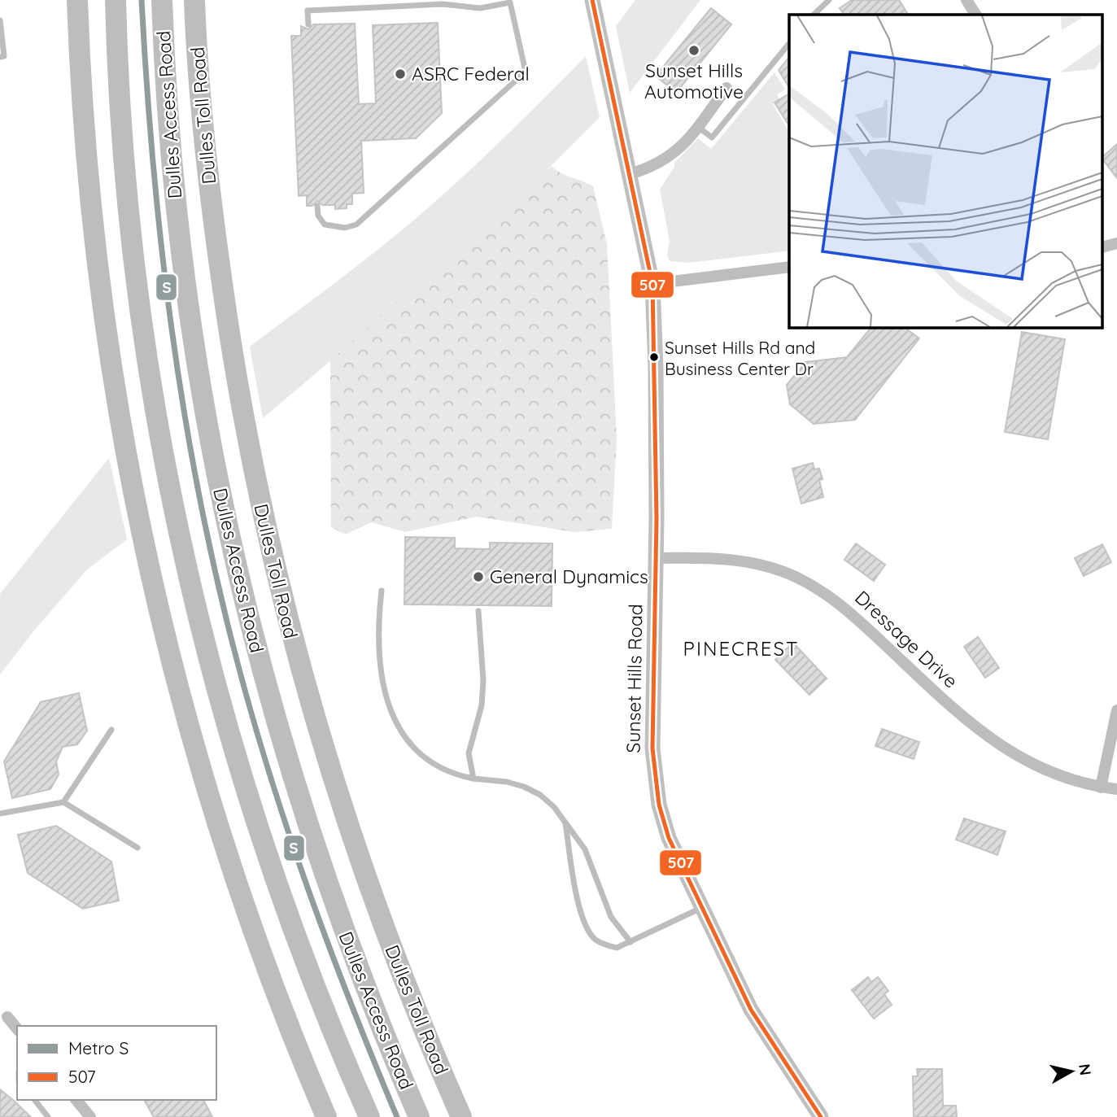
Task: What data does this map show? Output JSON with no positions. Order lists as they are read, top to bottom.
{
  "streets": {
    "highway": ["Dulles Access Road", "Dulles Toll Road"],
    "main road": ["Sunset Hills Road"],
    "street": ["Dressage Drive"]
  },
  "crossings": [
    ["Dressage Drive", "Sunset Hills Road"]
  ],
  "districts": ["PINECREST"],
  "places": [
    "Sunset Hills Automotive",
    "ASRC Federal",
    "Sunset Hills Rd and Business Center Dr",
    "General Dynamics"
  ],
  "lines": ["metro line S", "transit line 507"],
  "legend": ["Metro S", "507"],
  "north": "right"
}
